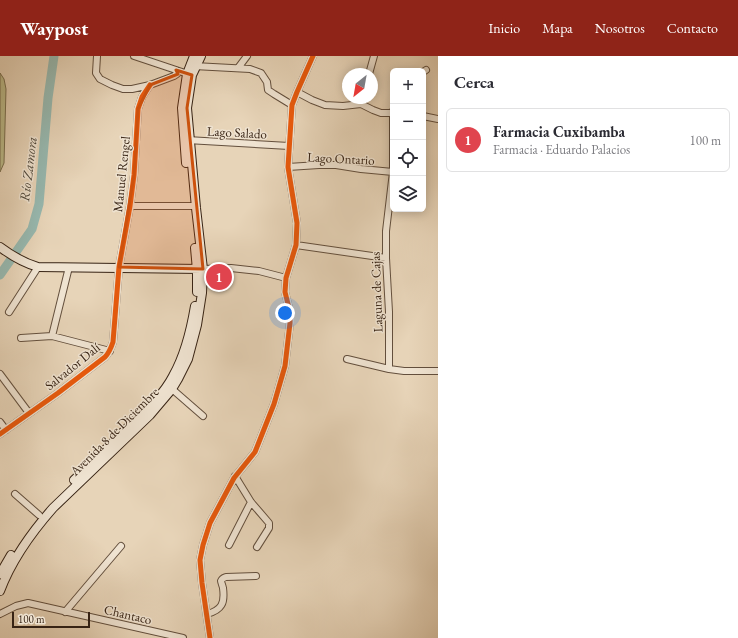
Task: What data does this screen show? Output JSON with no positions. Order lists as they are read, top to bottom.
{
  "streets": {
    "main road": ["Avenida 8 de Diciembre"],
    "street": [
      "Lago Salado",
      "Lago Ontario",
      "Manuel Rengel",
      "Laguna de Cajas",
      "Salvador Dalí",
      "Chantaco"
    ]
  },
  "crossings": [
    ["Lago Salado", "Avenida 8 de Diciembre"],
    ["Manuel Rengel", "Salvador Dalí"]
  ],
  "water": ["Río Zamora"],
  "scale_bar": "100 m",
  "north": "bottom left",
  "page": {
    "header": "Waypost",
    "nav": [
      "Inicio",
      "Mapa",
      "Nosotros",
      "Contacto"
    ],
    "heading": "Cerca",
    "map_buttons": ["+", "−"],
    "list": [
      {
        "mark": "1",
        "name": "Farmacia Cuxibamba",
        "note": "Farmacia · Eduardo Palacios",
        "value": "100 m"
      }
    ],
    "pins": "1",
    "scale": "100 m"
  }
}
